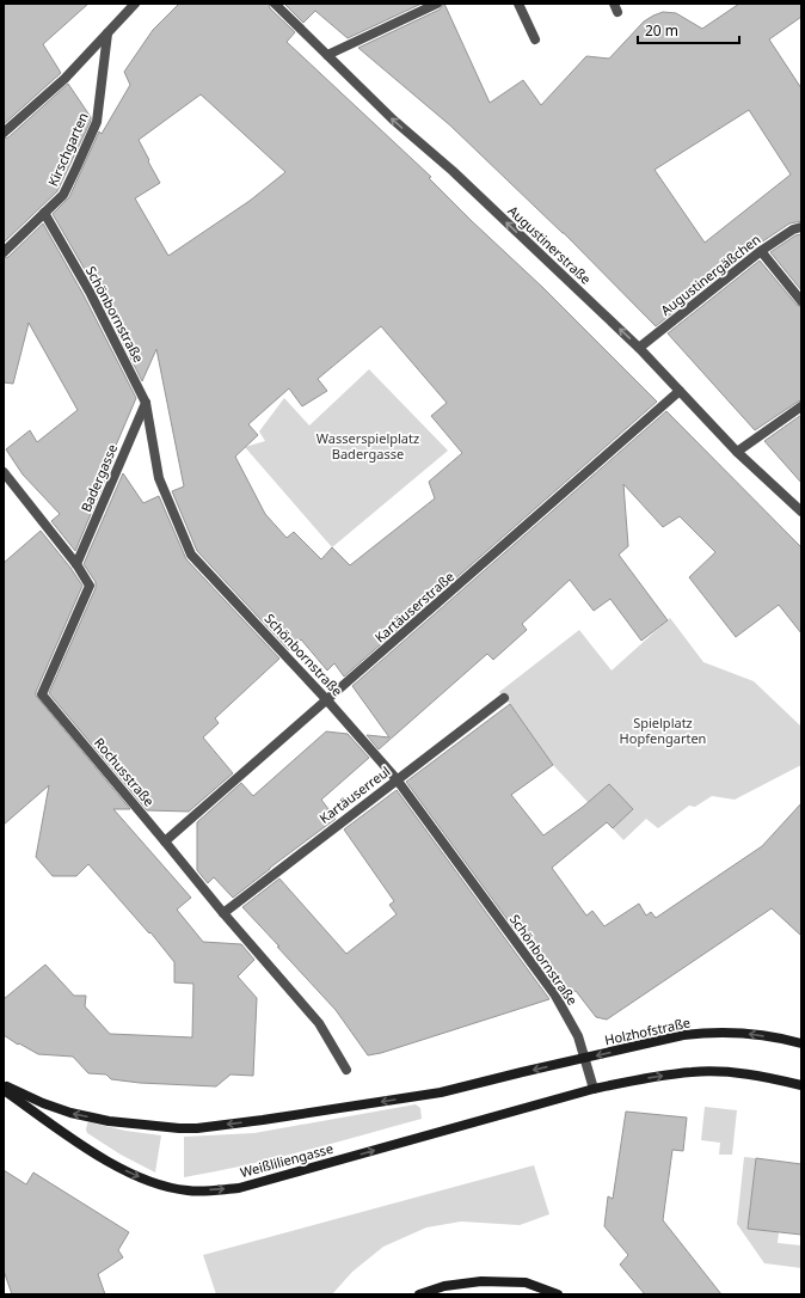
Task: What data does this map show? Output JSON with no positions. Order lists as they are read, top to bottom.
{
  "streets": {
    "street": [
      "Kirschgarten",
      "Augustinerstraße",
      "Augustinergäßchen",
      "Schönbornstraße",
      "Badergasse",
      "Kartäuserstraße",
      "Rochusstraße",
      "Kartäuserreul",
      "Holzhofstraße",
      "Weißliliengasse"
    ]
  },
  "crossings": [
    ["Kirschgarten", "Schönbornstraße"],
    ["Augustinerstraße", "Augustinergäßchen"],
    ["Augustinerstraße", "Kartäuserstraße"],
    ["Schönbornstraße", "Badergasse"],
    ["Schönbornstraße", "Kartäuserstraße"],
    ["Schönbornstraße", "Kartäuserreul"],
    ["Schönbornstraße", "Holzhofstraße"],
    ["Schönbornstraße", "Weißliliengasse"],
    ["Badergasse", "Rochusstraße"],
    ["Kartäuserstraße", "Rochusstraße"],
    ["Rochusstraße", "Kartäuserreul"]
  ],
  "one_way": ["Augustinerstraße"],
  "parks": ["Wasserspielplatz Badergasse", "Spielplatz Hopfengarten"],
  "scale_bar": "20 m"
}
